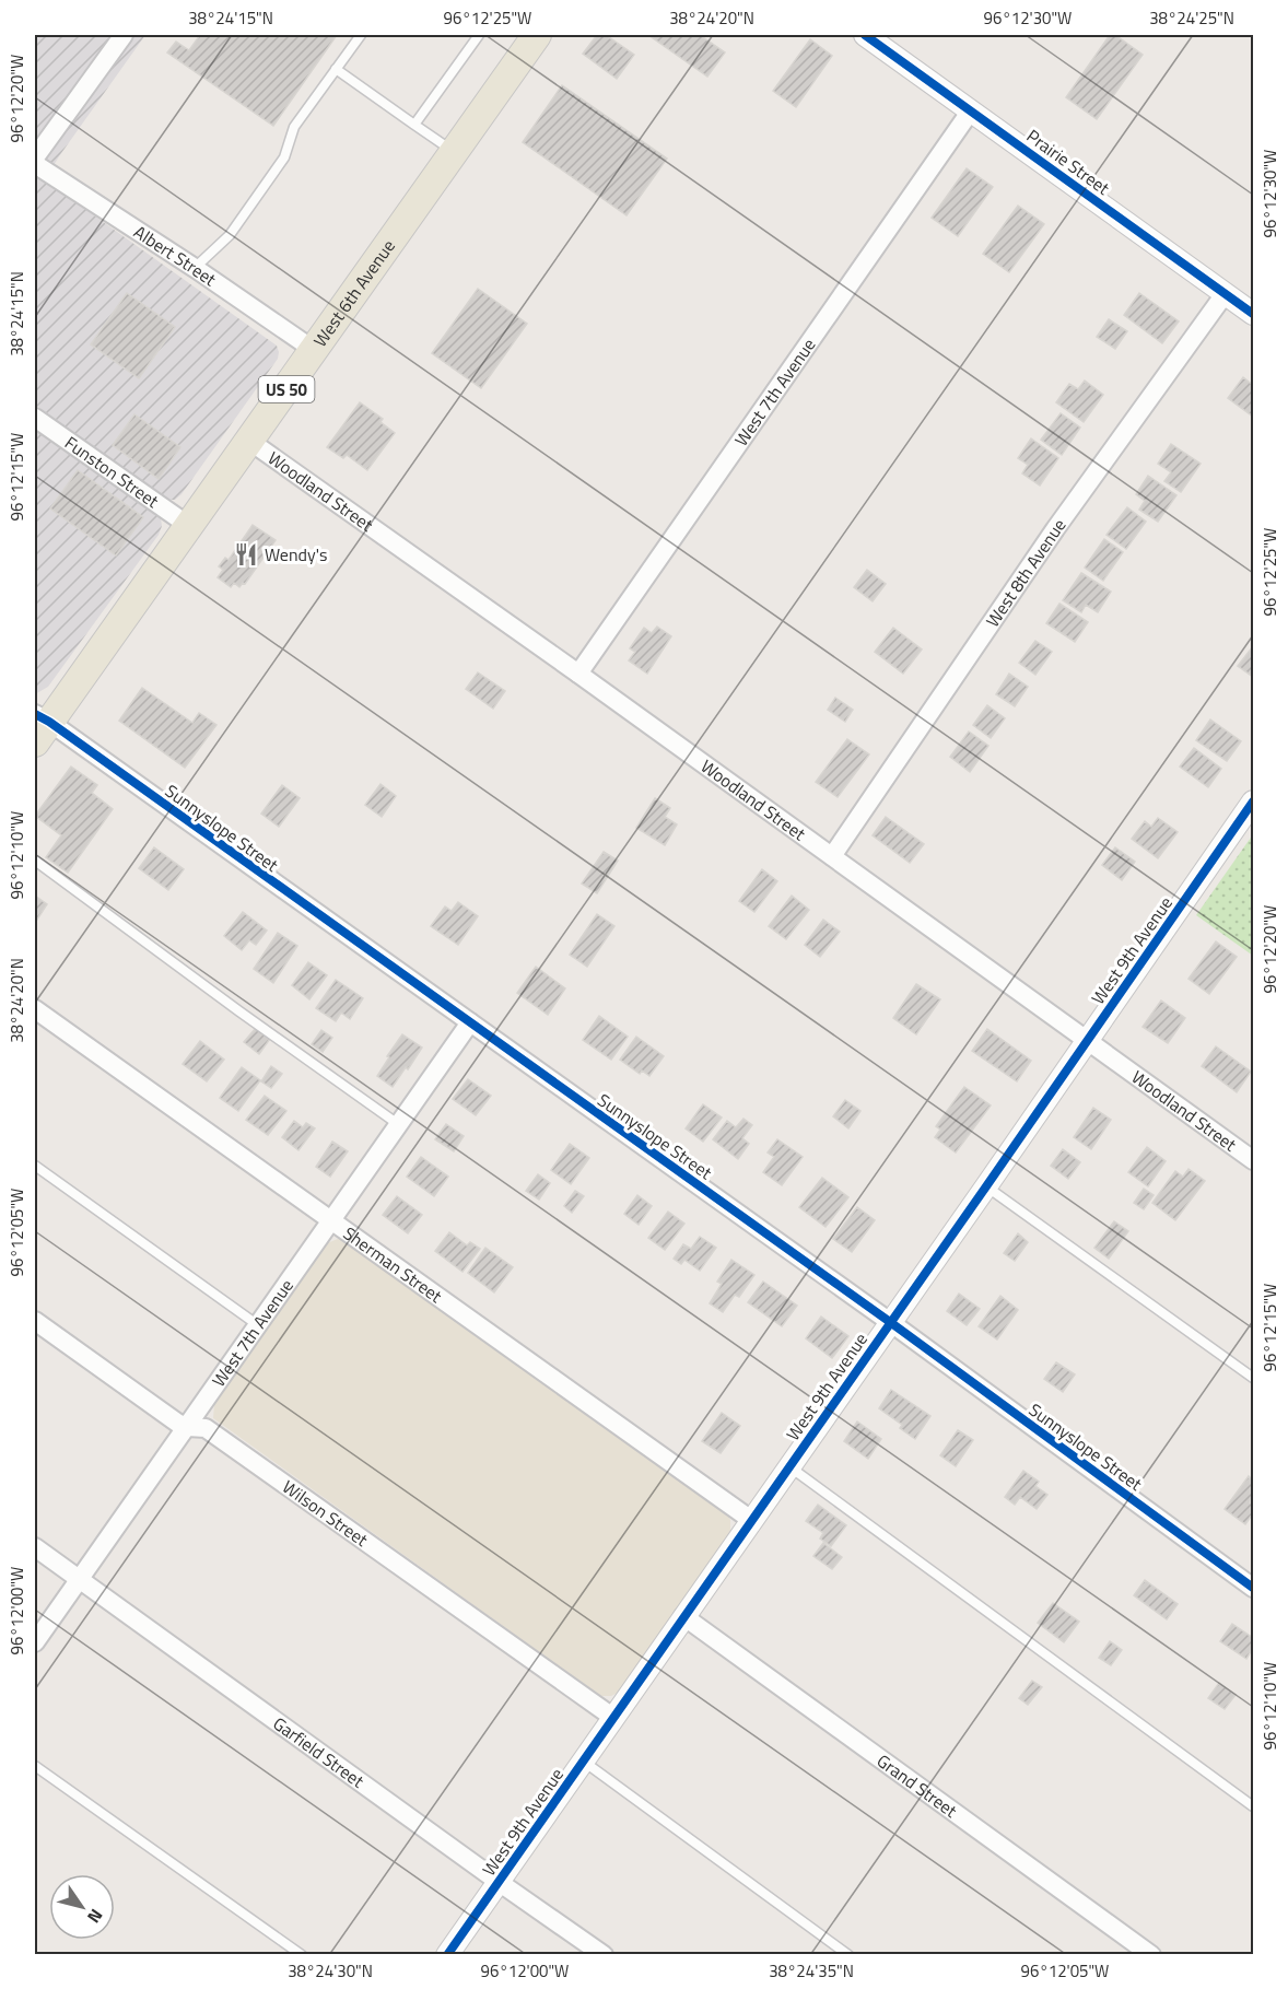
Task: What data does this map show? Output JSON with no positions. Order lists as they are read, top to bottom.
{
  "streets": {
    "main road": ["West 6th Avenue", "US 50"],
    "street": [
      "Prairie Street",
      "Albert Street",
      "West 7th Avenue",
      "Funston Street",
      "Woodland Street",
      "West 8th Avenue",
      "Sunnyslope Street",
      "West 9th Avenue",
      "Sherman Street",
      "Wilson Street",
      "Garfield Street",
      "Grand Street"
    ]
  },
  "crossings": [
    ["Prairie Street", "West 7th Avenue"],
    ["Prairie Street", "West 8th Avenue"],
    ["Albert Street", "West 6th Avenue"],
    ["West 6th Avenue", "Funston Street"],
    ["West 6th Avenue", "Woodland Street"],
    ["West 6th Avenue", "Sunnyslope Street"],
    ["West 7th Avenue", "Woodland Street"],
    ["West 7th Avenue", "Sunnyslope Street"],
    ["West 7th Avenue", "Sherman Street"],
    ["West 7th Avenue", "Wilson Street"],
    ["West 7th Avenue", "Garfield Street"],
    ["Woodland Street", "West 8th Avenue"],
    ["Woodland Street", "West 9th Avenue"],
    ["Sunnyslope Street", "West 9th Avenue"],
    ["West 9th Avenue", "Sherman Street"],
    ["West 9th Avenue", "Wilson Street"],
    ["West 9th Avenue", "Garfield Street"],
    ["West 9th Avenue", "Grand Street"]
  ],
  "places": {
    "restaurant": ["Wendy's"]
  },
  "north": "bottom right",
  "coordinates": [
    "38°24'15\"N",
    "96°12'25\"W",
    "38°24'20\"N",
    "96°12'30\"W",
    "38°24'25\"N",
    "96°12'20\"W",
    "96°12'15\"W",
    "96°12'10\"W",
    "96°12'05\"W",
    "96°12'00\"W",
    "38°24'30\"N",
    "38°24'35\"N"
  ]
}
